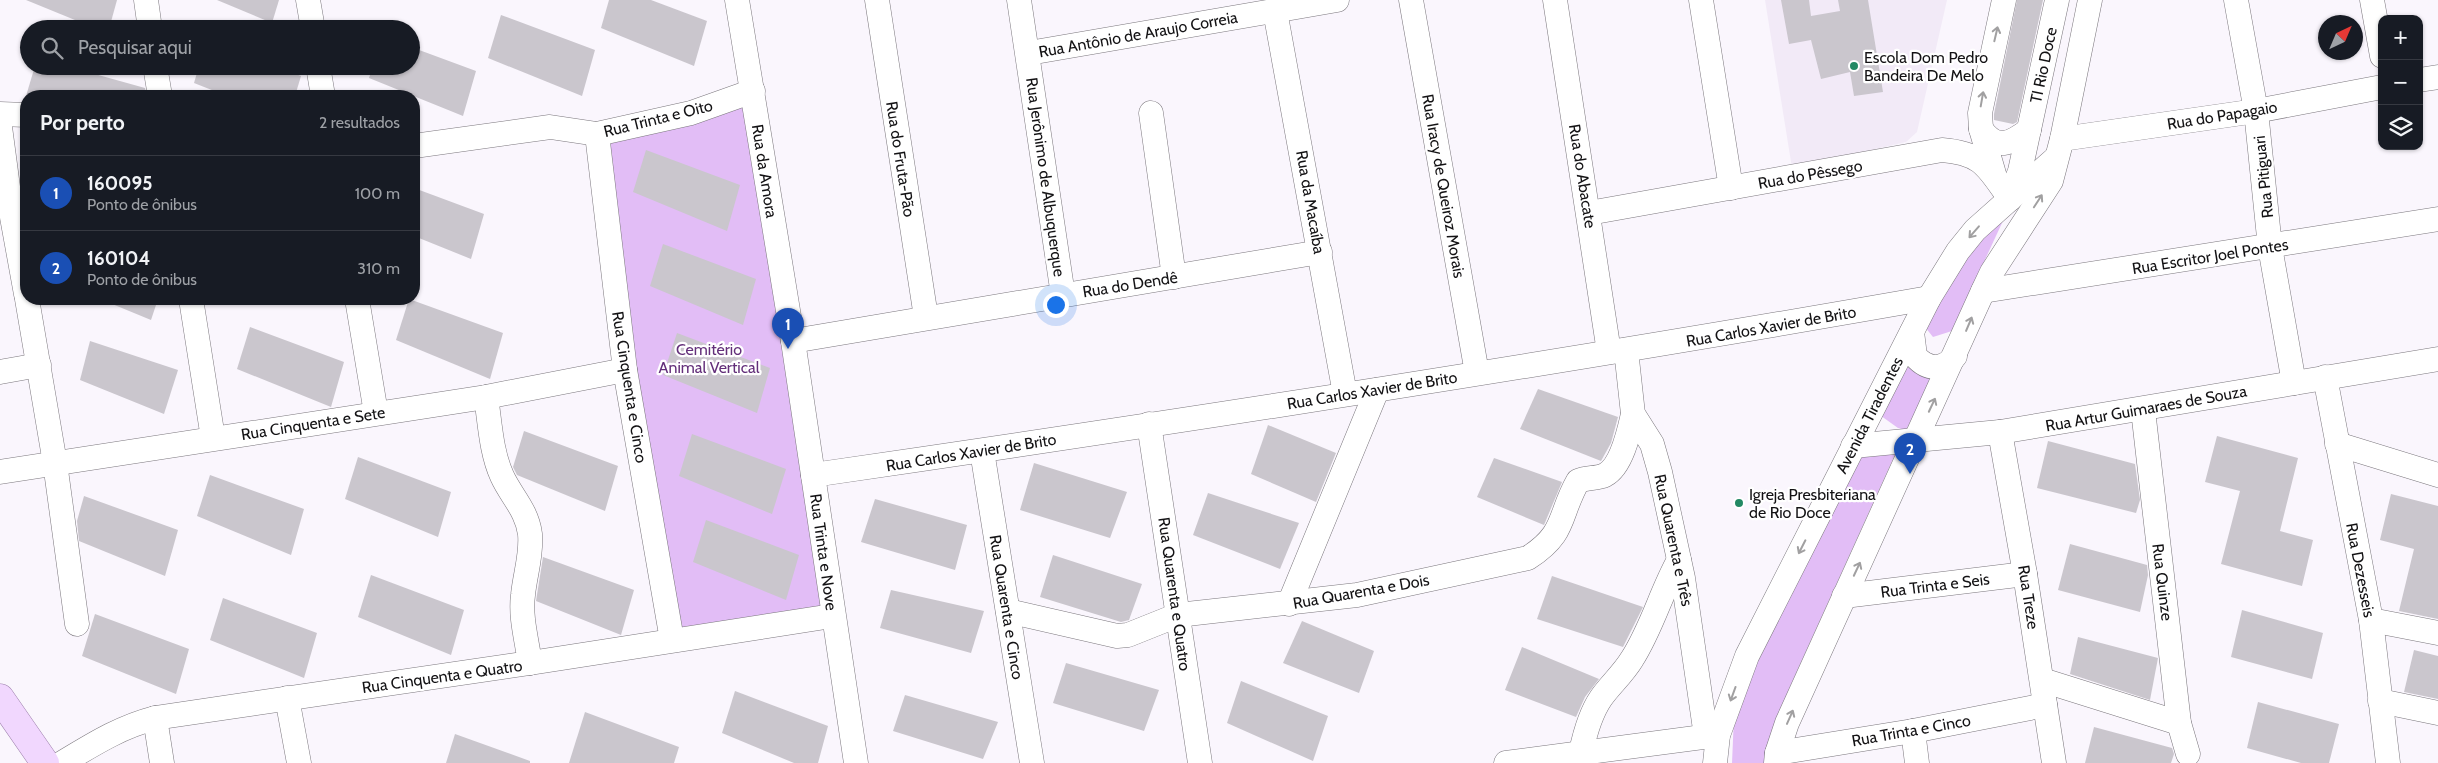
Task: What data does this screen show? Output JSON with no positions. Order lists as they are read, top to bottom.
{
  "streets": {
    "street": [
      "Rua Antônio de Araujo Correia",
      "TI Rio Doce",
      "Rua do Papagaio",
      "Rua Trinta e Oito",
      "Rua do Fruta-Pão",
      "Rua da Amora",
      "Rua do Pêssego",
      "Rua do Abacate",
      "Rua Jerônimo de Albuquerque",
      "Rua Pitiguari",
      "Rua Iracy de Queiroz Morais",
      "Rua da Macaíba",
      "Rua Escritor Joel Pontes",
      "Rua do Dendê",
      "Rua Carlos Xavier de Brito",
      "Rua Cinquenta e Cinco",
      "Rua Artur Guimaraes de Souza",
      "Avenida Tiradentes",
      "Rua Cinquenta e Sete",
      "Rua Quarenta e Três",
      "Rua Trinta e Nove",
      "Rua Dezesseis",
      "Rua Quinze",
      "Rua Trinta e Seis",
      "Rua Quarenta e Dois",
      "Rua Quarenta e Quatro",
      "Rua Treze",
      "Rua Quarenta e Cinco",
      "Rua Cinquenta e Quatro",
      "Rua Trinta e Cinco"
    ]
  },
  "crossings": [
    ["Rua Antônio de Araujo Correia", "Rua Jerônimo de Albuquerque"],
    ["Rua Antônio de Araujo Correia", "Rua da Macaíba"],
    ["TI Rio Doce", "Rua do Pêssego"],
    ["TI Rio Doce", "Avenida Tiradentes"],
    ["Rua do Papagaio", "Rua Pitiguari"],
    ["Rua do Papagaio", "Avenida Tiradentes"],
    ["Rua Trinta e Oito", "Rua da Amora"],
    ["Rua Trinta e Oito", "Rua Cinquenta e Cinco"],
    ["Rua do Fruta-Pão", "Rua do Dendê"],
    ["Rua da Amora", "Rua do Dendê"],
    ["Rua da Amora", "Rua Trinta e Nove"],
    ["Rua do Pêssego", "Rua do Abacate"],
    ["Rua do Pêssego", "Avenida Tiradentes"],
    ["Rua do Abacate", "Rua Carlos Xavier de Brito"],
    ["Rua do Abacate", "Rua Quarenta e Três"],
    ["Rua Jerônimo de Albuquerque", "Rua do Dendê"],
    ["Rua Pitiguari", "Rua Escritor Joel Pontes"],
    ["Rua Pitiguari", "Rua Artur Guimaraes de Souza"],
    ["Rua Iracy de Queiroz Morais", "Rua Carlos Xavier de Brito"],
    ["Rua da Macaíba", "Rua do Dendê"],
    ["Rua da Macaíba", "Rua Carlos Xavier de Brito"],
    ["Rua do Dendê", "Rua Trinta e Nove"],
    ["Rua Carlos Xavier de Brito", "Avenida Tiradentes"],
    ["Rua Carlos Xavier de Brito", "Rua Quarenta e Três"],
    ["Rua Carlos Xavier de Brito", "Rua Trinta e Nove"],
    ["Rua Carlos Xavier de Brito", "Rua Quarenta e Quatro"],
    ["Rua Carlos Xavier de Brito", "Rua Quarenta e Cinco"],
    ["Rua Cinquenta e Cinco", "Rua Cinquenta e Sete"],
    ["Rua Cinquenta e Cinco", "Rua Cinquenta e Quatro"],
    ["Rua Artur Guimaraes de Souza", "Avenida Tiradentes"],
    ["Rua Artur Guimaraes de Souza", "Rua Dezesseis"],
    ["Rua Artur Guimaraes de Souza", "Rua Quinze"],
    ["Rua Artur Guimaraes de Souza", "Rua Treze"],
    ["Avenida Tiradentes", "Rua Quarenta e Três"],
    ["Rua Quarenta e Três", "Rua Quarenta e Dois"],
    ["Rua Trinta e Nove", "Rua Cinquenta e Quatro"],
    ["Rua Trinta e Seis", "Rua Treze"],
    ["Rua Quarenta e Dois", "Rua Quarenta e Quatro"],
    ["Rua Quarenta e Dois", "Rua Quarenta e Cinco"],
    ["Rua Treze", "Rua Trinta e Cinco"]
  ],
  "parks": ["Cemitério Animal Vertical"],
  "places": ["Escola Dom Pedro Bandeira De Melo", "Igreja Presbiteriana de Rio Doce"],
  "north": "top right",
  "page": {
    "map_buttons": ["+", "−"],
    "search": "Pesquisar aqui",
    "heading": ["Por perto", "2 resultados"],
    "list": [
      {
        "mark": "1",
        "name": "160095",
        "note": "Ponto de ônibus",
        "value": "100 m"
      },
      {
        "mark": "2",
        "name": "160104",
        "note": "Ponto de ônibus",
        "value": "310 m"
      }
    ],
    "pins": ["1", "2"]
  }
}
